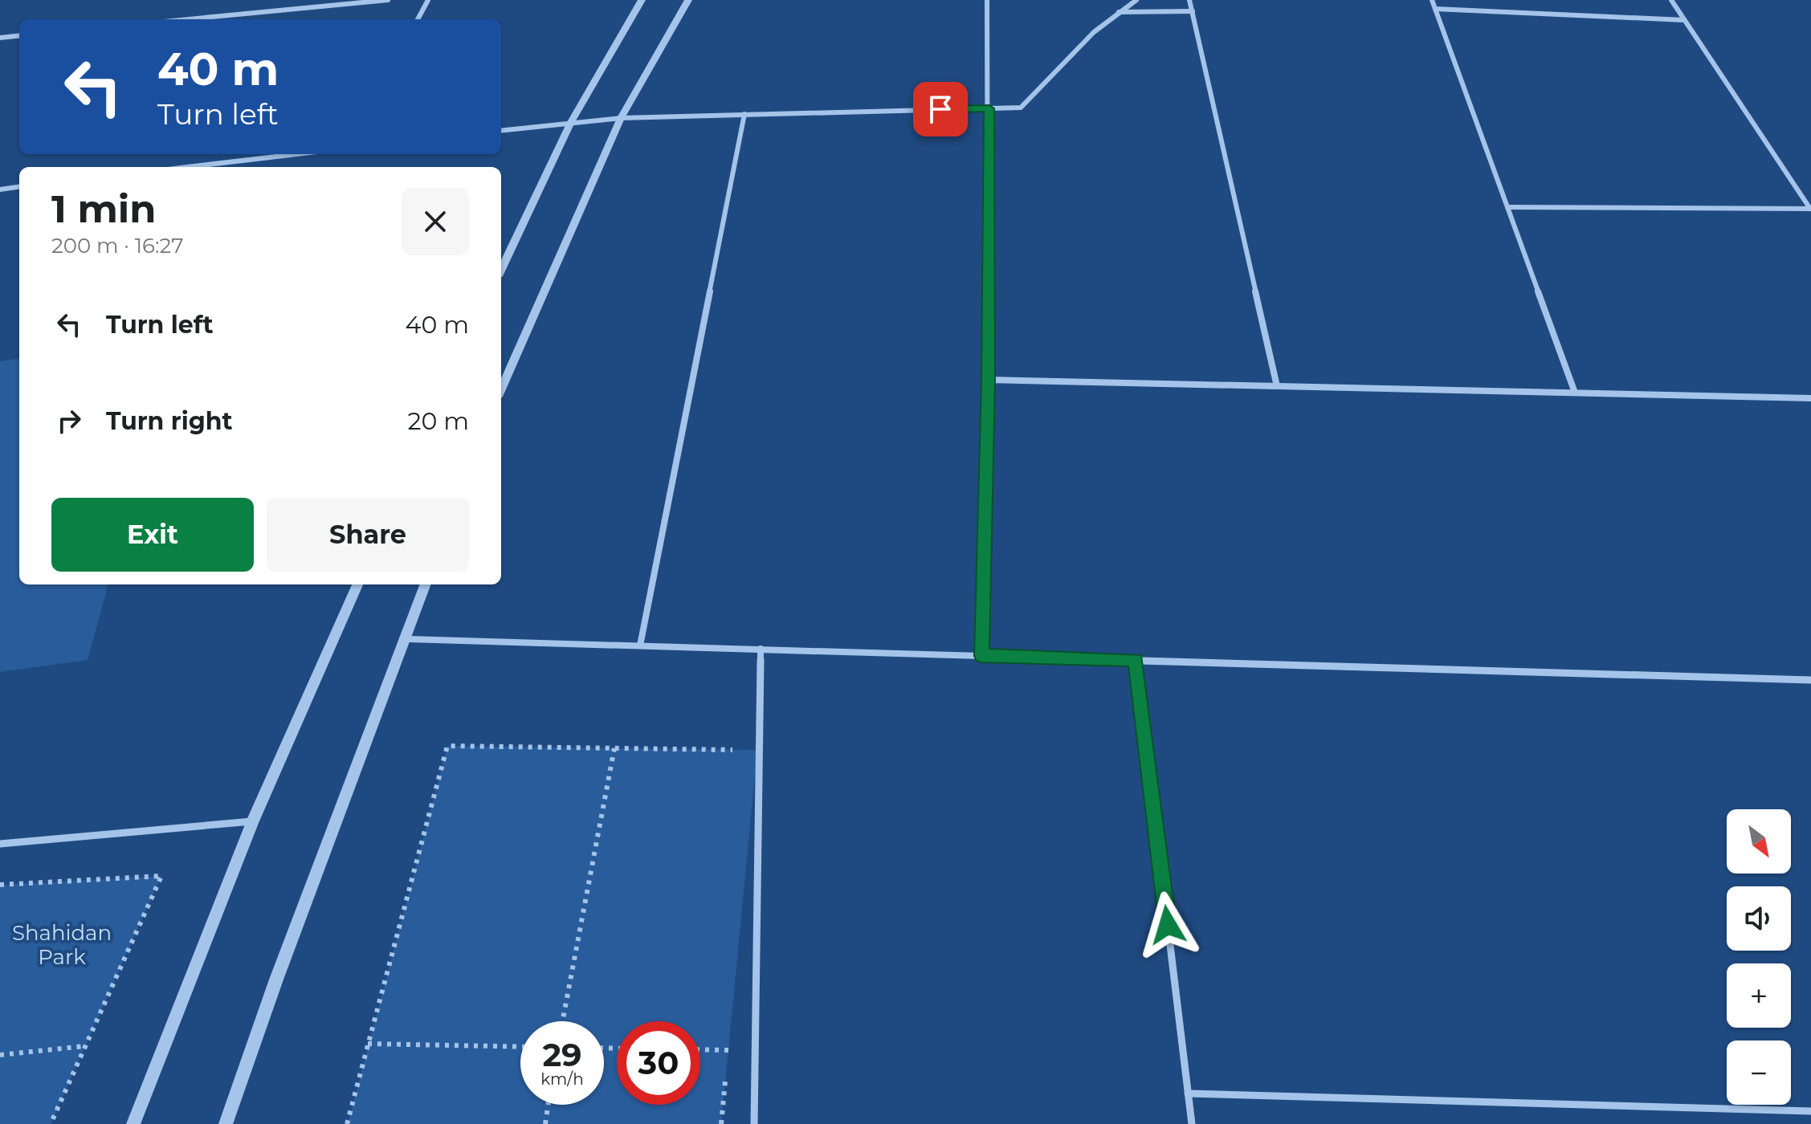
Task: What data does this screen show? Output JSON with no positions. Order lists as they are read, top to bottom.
{
  "parks": ["Shahidan Park"],
  "north": "bottom right",
  "page": {
    "turn": ["40 m", "Turn left"],
    "heading": ["1 min", "200 m · 16:27"],
    "list": [
      {
        "name": "Turn left",
        "value": "40 m"
      },
      {
        "name": "Turn right",
        "value": "20 m"
      }
    ],
    "buttons": ["Exit", "Share"],
    "map_buttons": ["+", "−"],
    "speed": "29 km/h",
    "limit": "30"
  }
}
